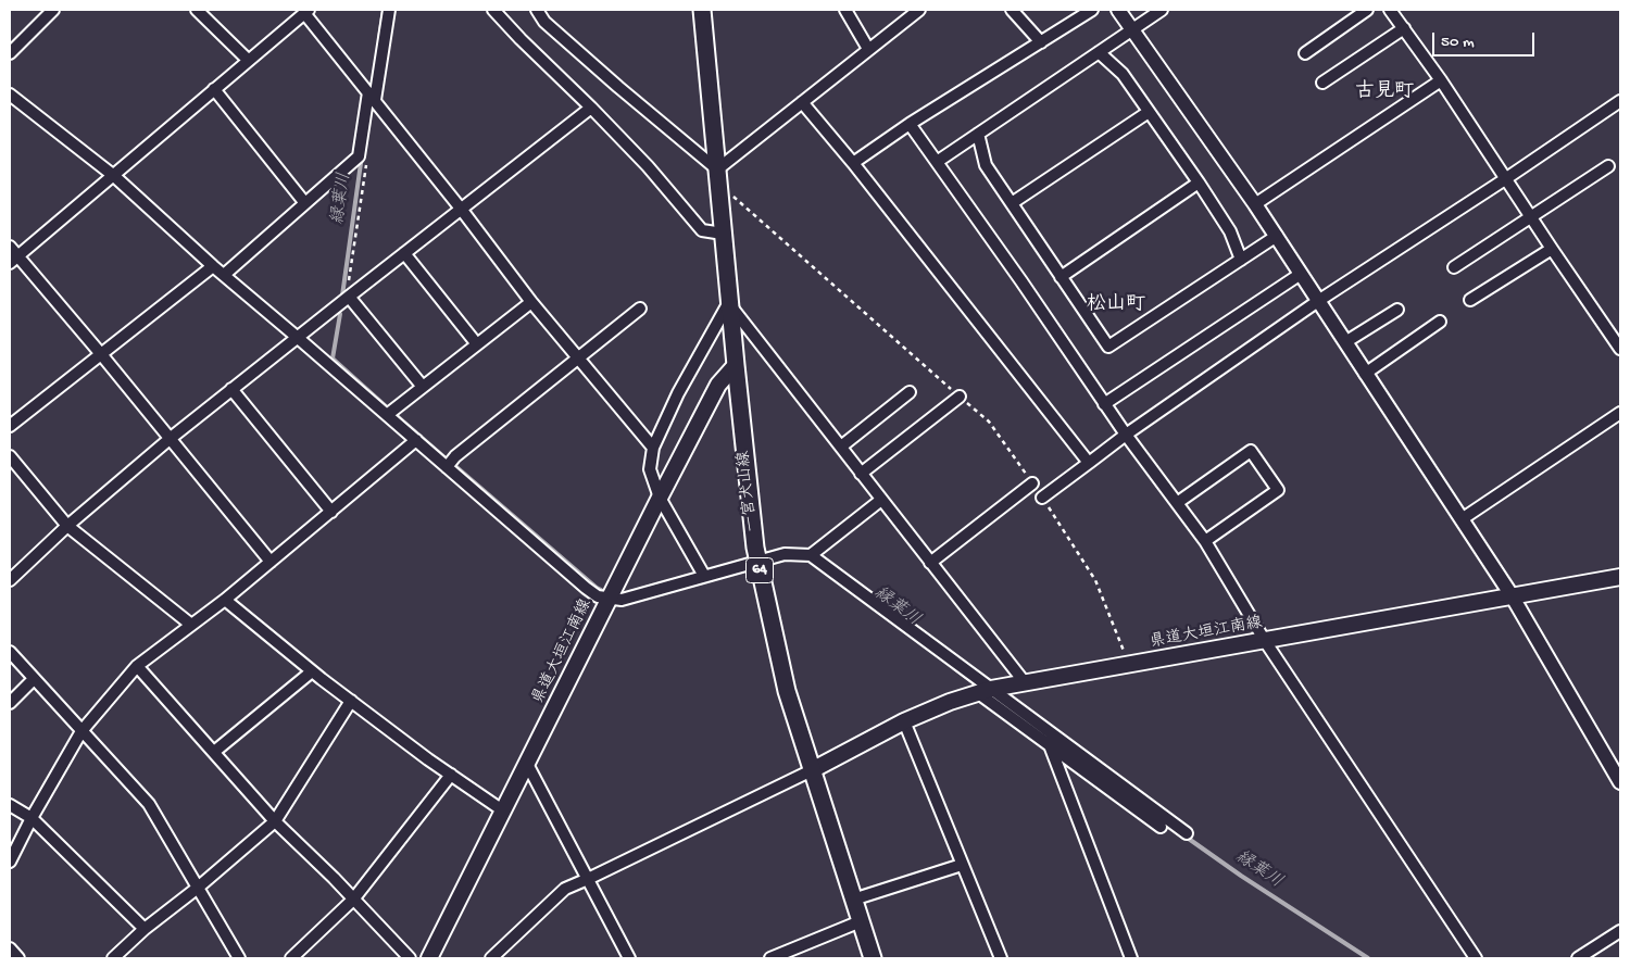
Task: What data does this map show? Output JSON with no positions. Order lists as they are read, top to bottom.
{
  "streets": {
    "main road": ["一宮犬山線", "64", "県道大垣江南線"]
  },
  "crossings": [
    ["一宮犬山線", "県道大垣江南線"]
  ],
  "districts": ["古見町", "松山町"],
  "water": ["縁葉川"],
  "scale_bar": "50 m"
}
